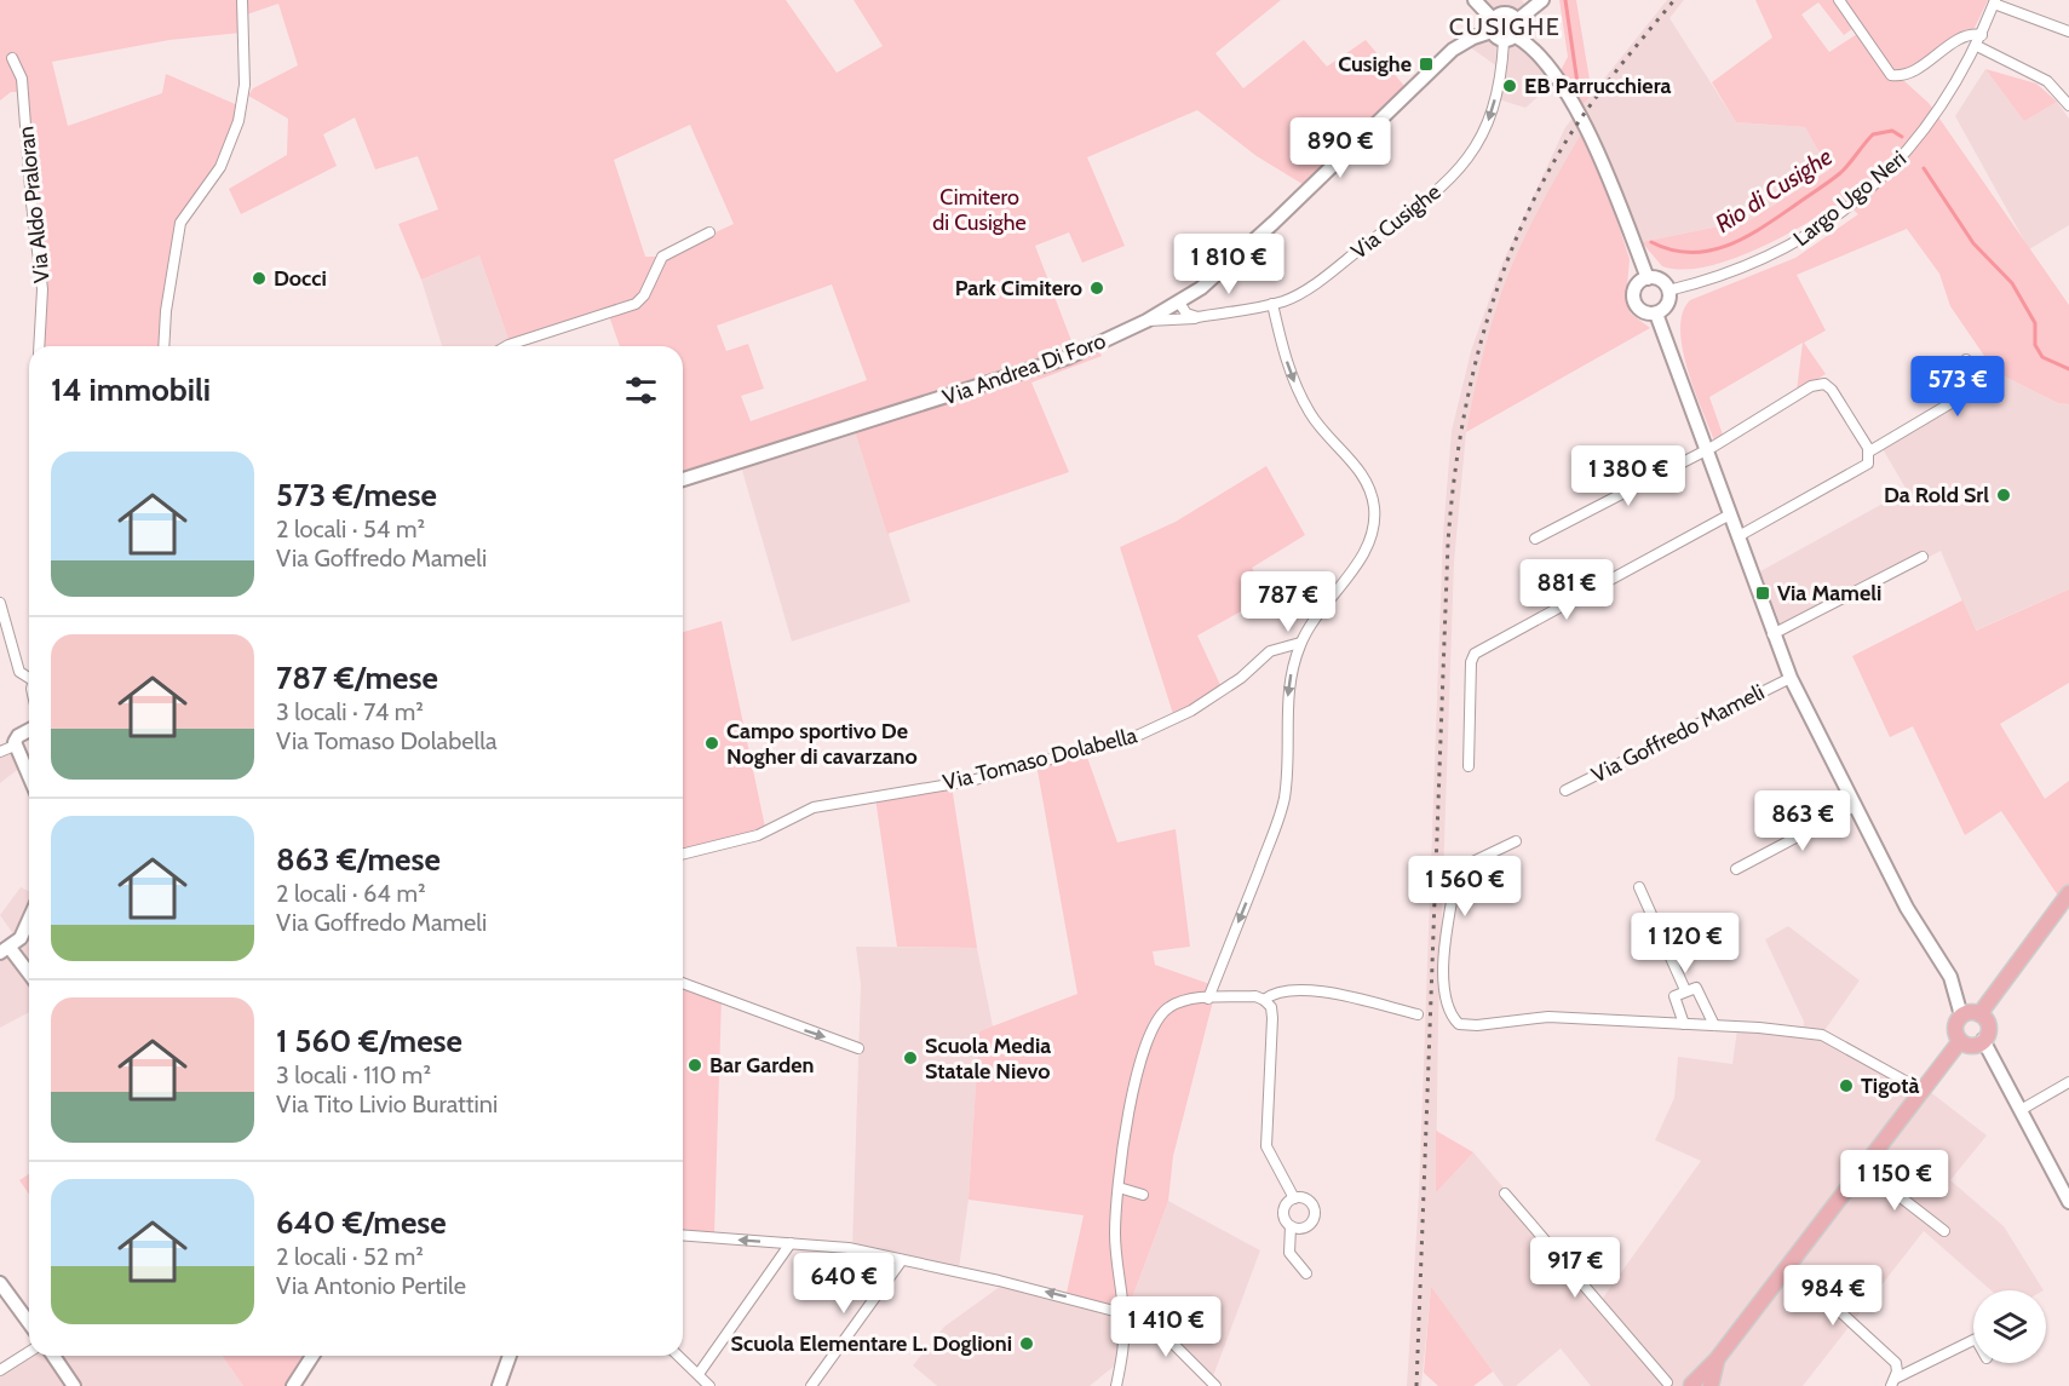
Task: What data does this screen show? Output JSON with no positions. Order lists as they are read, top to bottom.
{
  "streets": {
    "street": [
      "Largo Ugo Neri",
      "Via Aldo Praloran",
      "Via Cusighe",
      "Via Andrea Di Foro",
      "Via Goffredo Mameli",
      "Via Tomaso Dolabella"
    ]
  },
  "crossings": [
    ["Largo Ugo Neri", "Via Goffredo Mameli"],
    ["Via Cusighe", "Via Andrea Di Foro"]
  ],
  "one_way": ["Via Cusighe"],
  "districts": ["CUSIGHE"],
  "water": ["Rio di Cusighe"],
  "parks": ["Cimitero di Cusighe"],
  "places": {
    "transit": ["Cusighe", "Via Mameli"],
    "other": [
      "EB Parrucchiera",
      "Docci",
      "Park Cimitero",
      "Da Rold Srl",
      "Campo sportivo De Nogher di cavarzano",
      "Scuola Media Statale Nievo",
      "Bar Garden",
      "Tigotà",
      "Scuola Elementare L. Doglioni"
    ]
  },
  "page": {
    "price": [
      "890 €",
      "1 810 €",
      "573 €",
      "1 380 €",
      "881 €",
      "787 €",
      "863 €",
      "1 560 €",
      "1 120 €",
      "1 150 €",
      "917 €",
      "640 €",
      "984 €",
      "1 410 €"
    ],
    "heading": "14 immobili",
    "list": [
      {
        "name": "573 €/mese",
        "note": "2 locali · 54 m² · Via Goffredo Mameli"
      },
      {
        "name": "787 €/mese",
        "note": "3 locali · 74 m² · Via Tomaso Dolabella"
      },
      {
        "name": "863 €/mese",
        "note": "2 locali · 64 m² · Via Goffredo Mameli"
      },
      {
        "name": "1 560 €/mese",
        "note": "3 locali · 110 m² · Via Tito Livio Burattini"
      },
      {
        "name": "640 €/mese",
        "note": "2 locali · 52 m² · Via Antonio Pertile"
      }
    ]
  }
}
